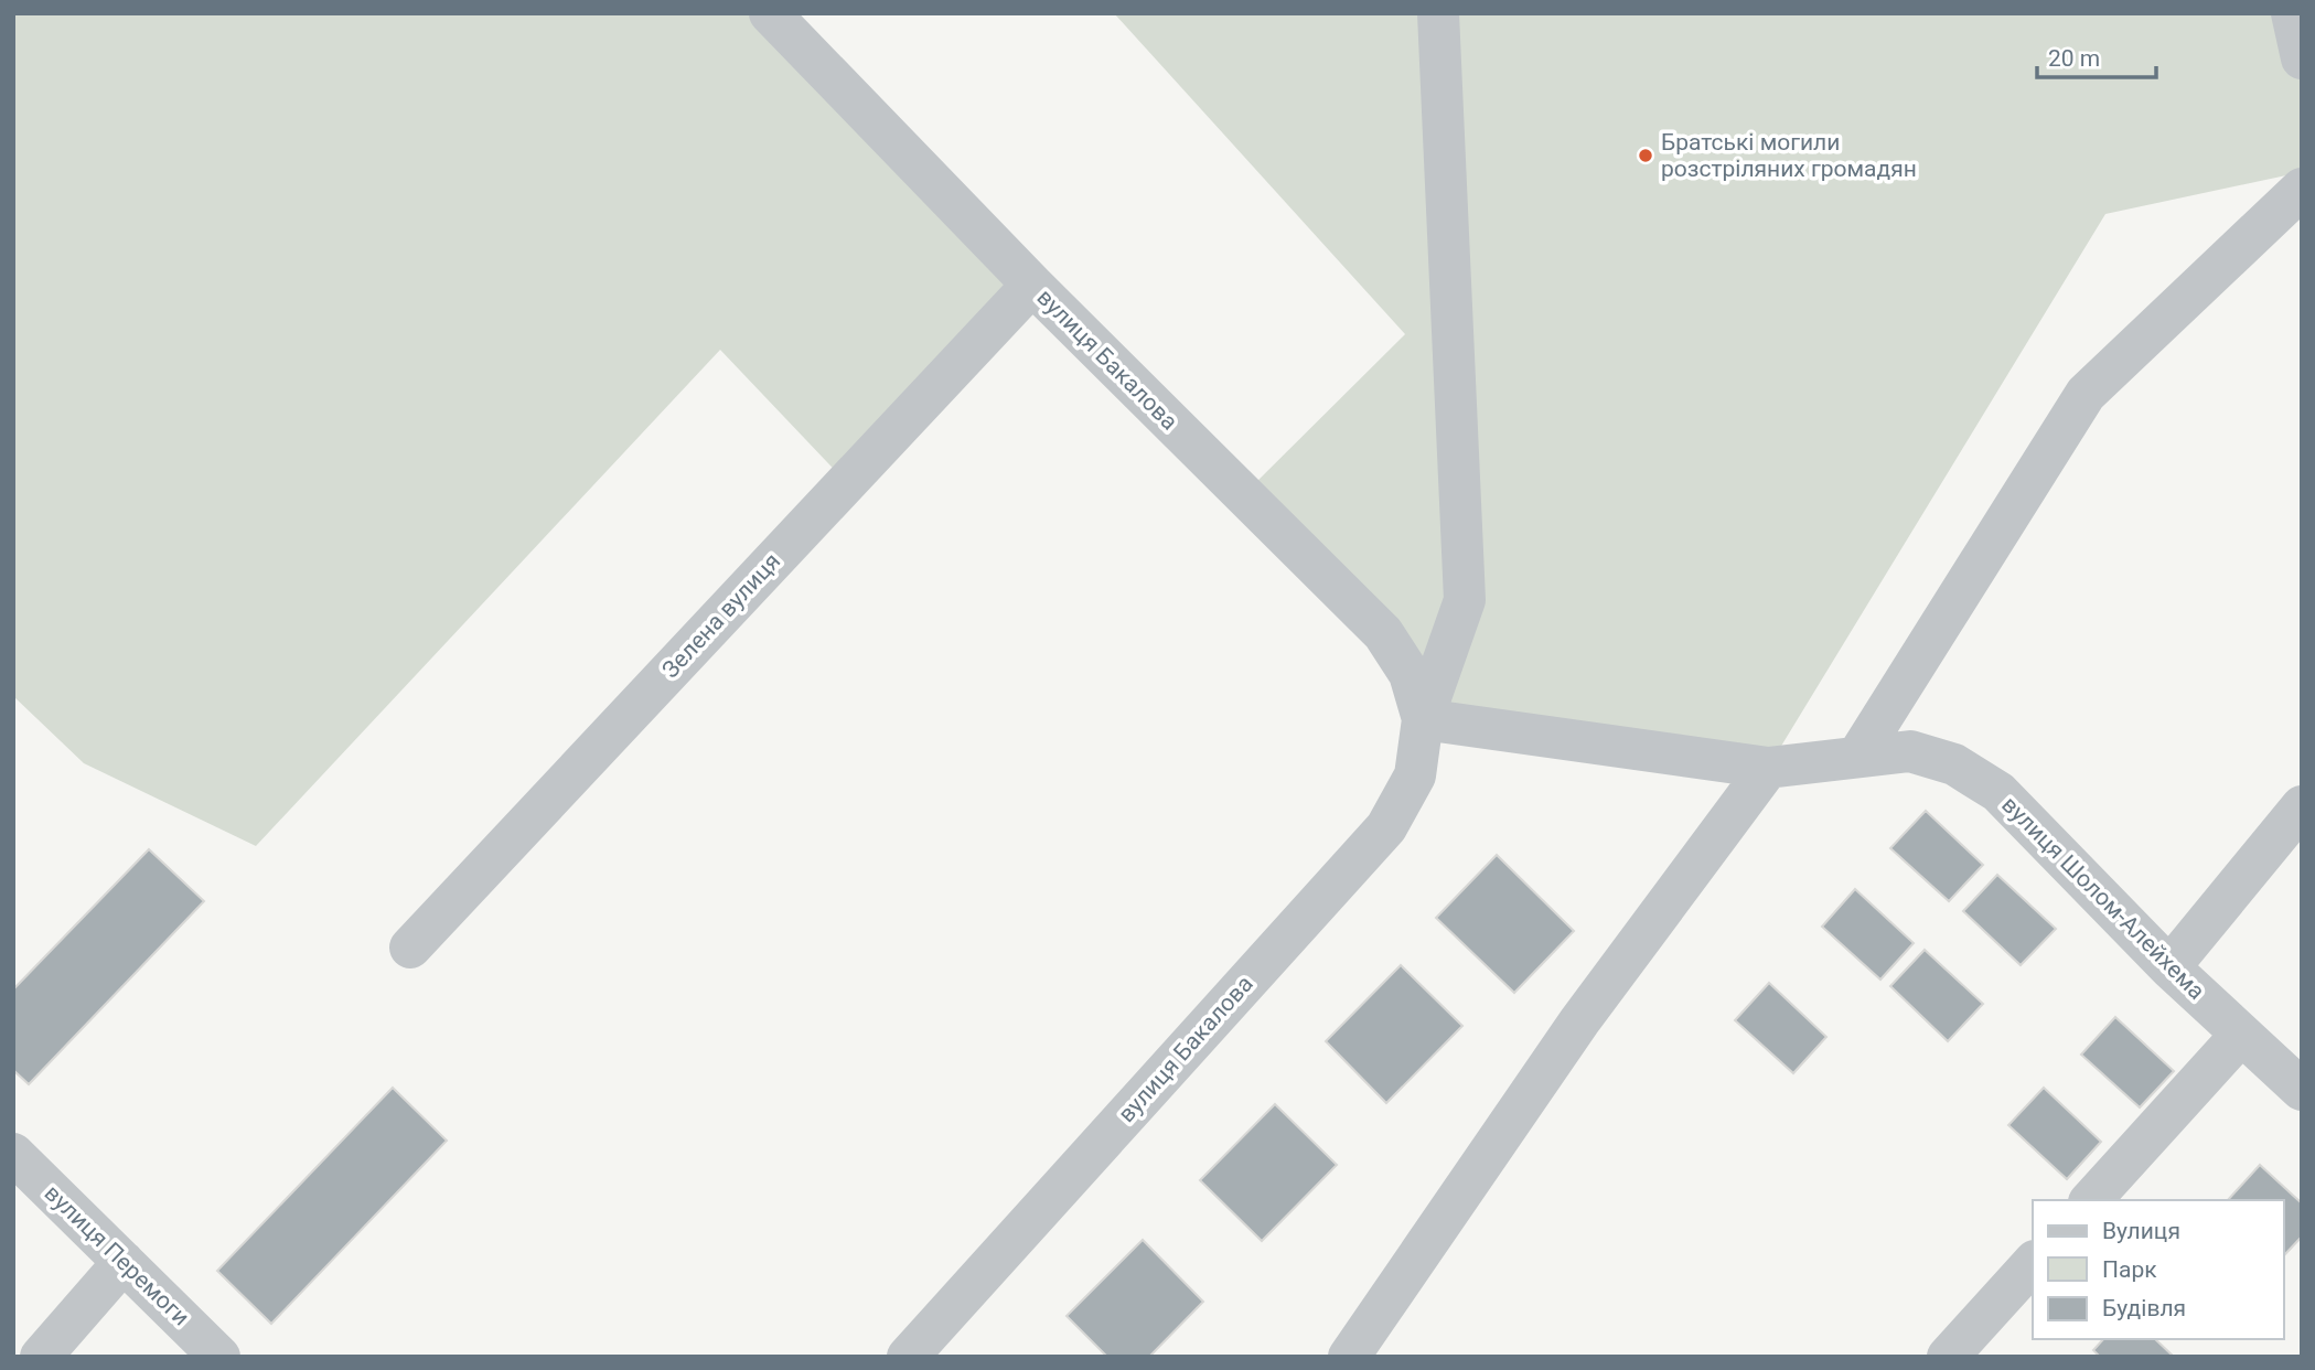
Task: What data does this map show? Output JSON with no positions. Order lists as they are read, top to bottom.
{
  "streets": {
    "street": [
      "вулиця Бакалова",
      "Зелена вулиця",
      "вулиця Шолом-Алейхема",
      "вулиця Перемоги"
    ]
  },
  "crossings": [
    ["вулиця Бакалова", "Зелена вулиця"],
    ["вулиця Бакалова", "вулиця Шолом-Алейхема"]
  ],
  "places": ["Братські могили розстріляних громадян"],
  "legend": ["Вулиця", "Парк", "Будівля"],
  "scale_bar": "20 m"
}
